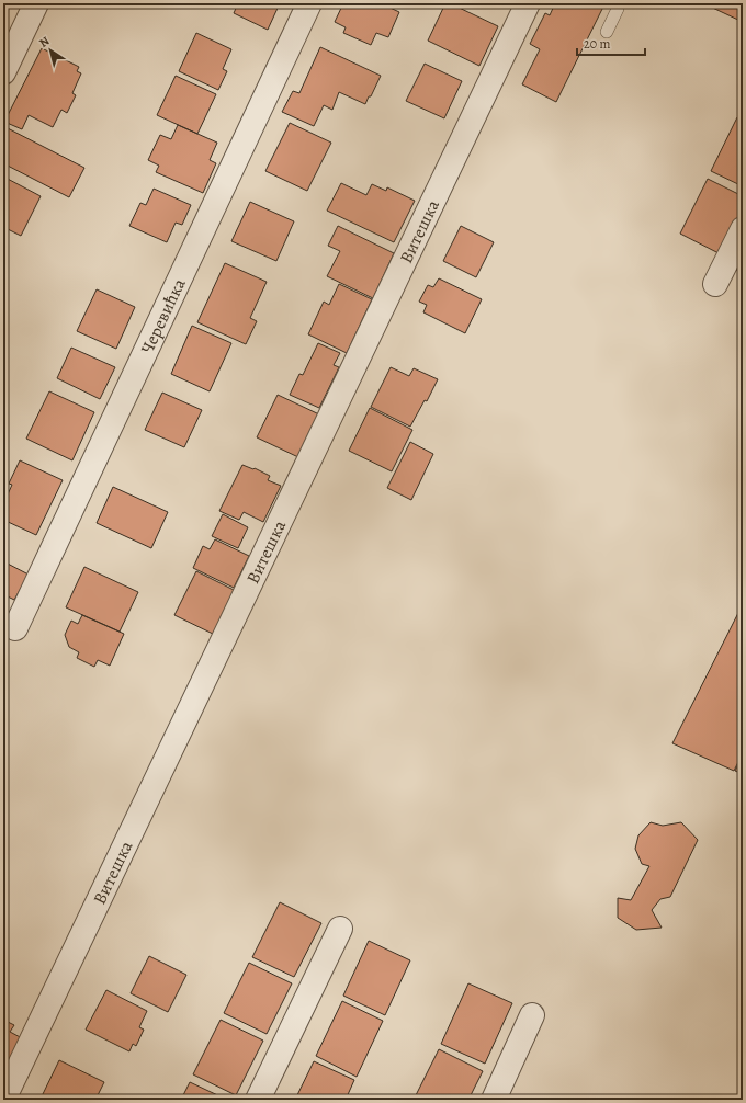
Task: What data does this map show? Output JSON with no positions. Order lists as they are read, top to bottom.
{
  "streets": {
    "street": ["Витешка", "Черевићка"]
  },
  "scale_bar": "20 m",
  "north": "top left"
}
